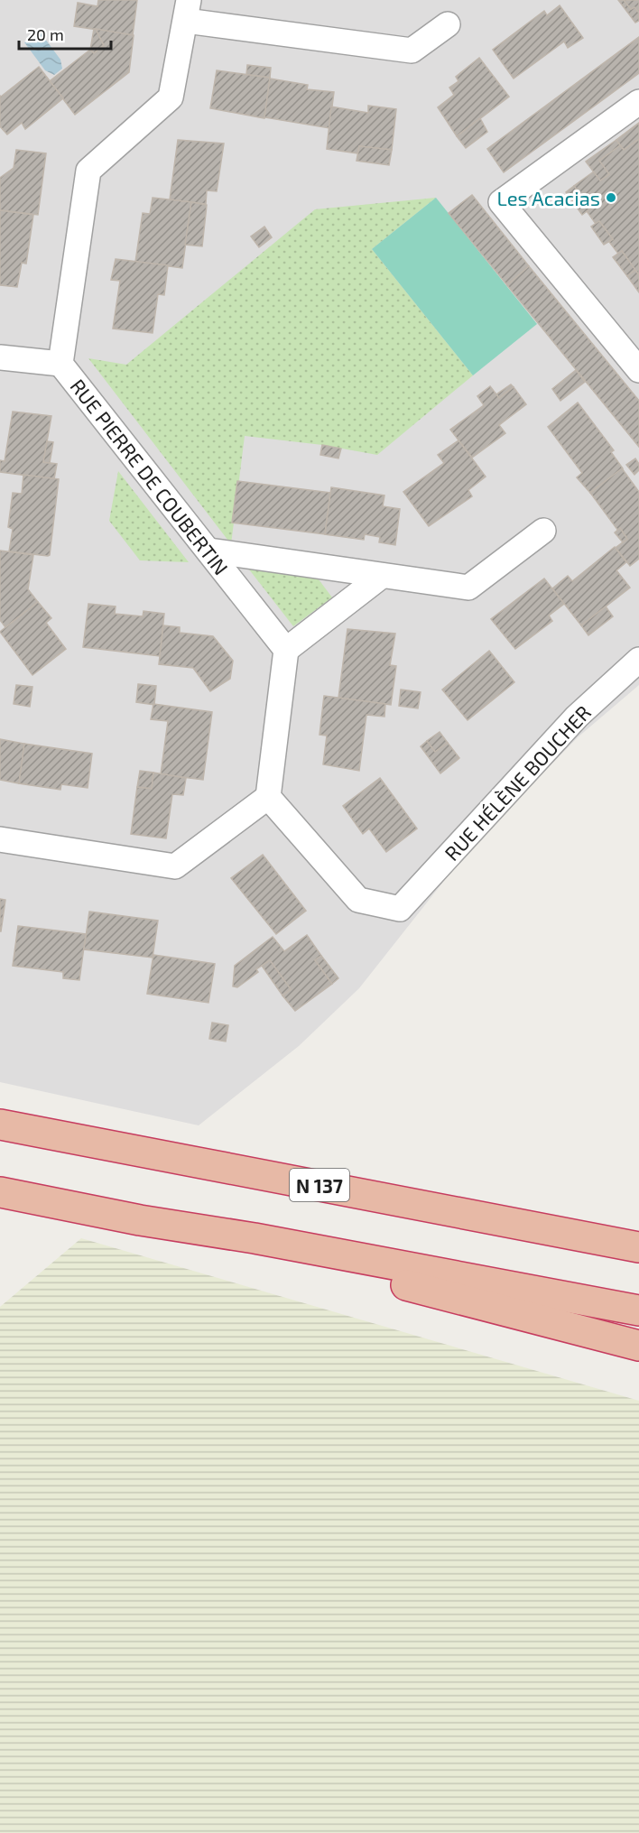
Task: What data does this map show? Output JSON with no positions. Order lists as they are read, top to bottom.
{
  "streets": {
    "highway": ["N 137"],
    "street": ["RUE PIERRE DE COUBERTIN", "RUE HÉLÈNE BOUCHER"]
  },
  "places": ["Les Acacias"],
  "scale_bar": "20 m"
}
